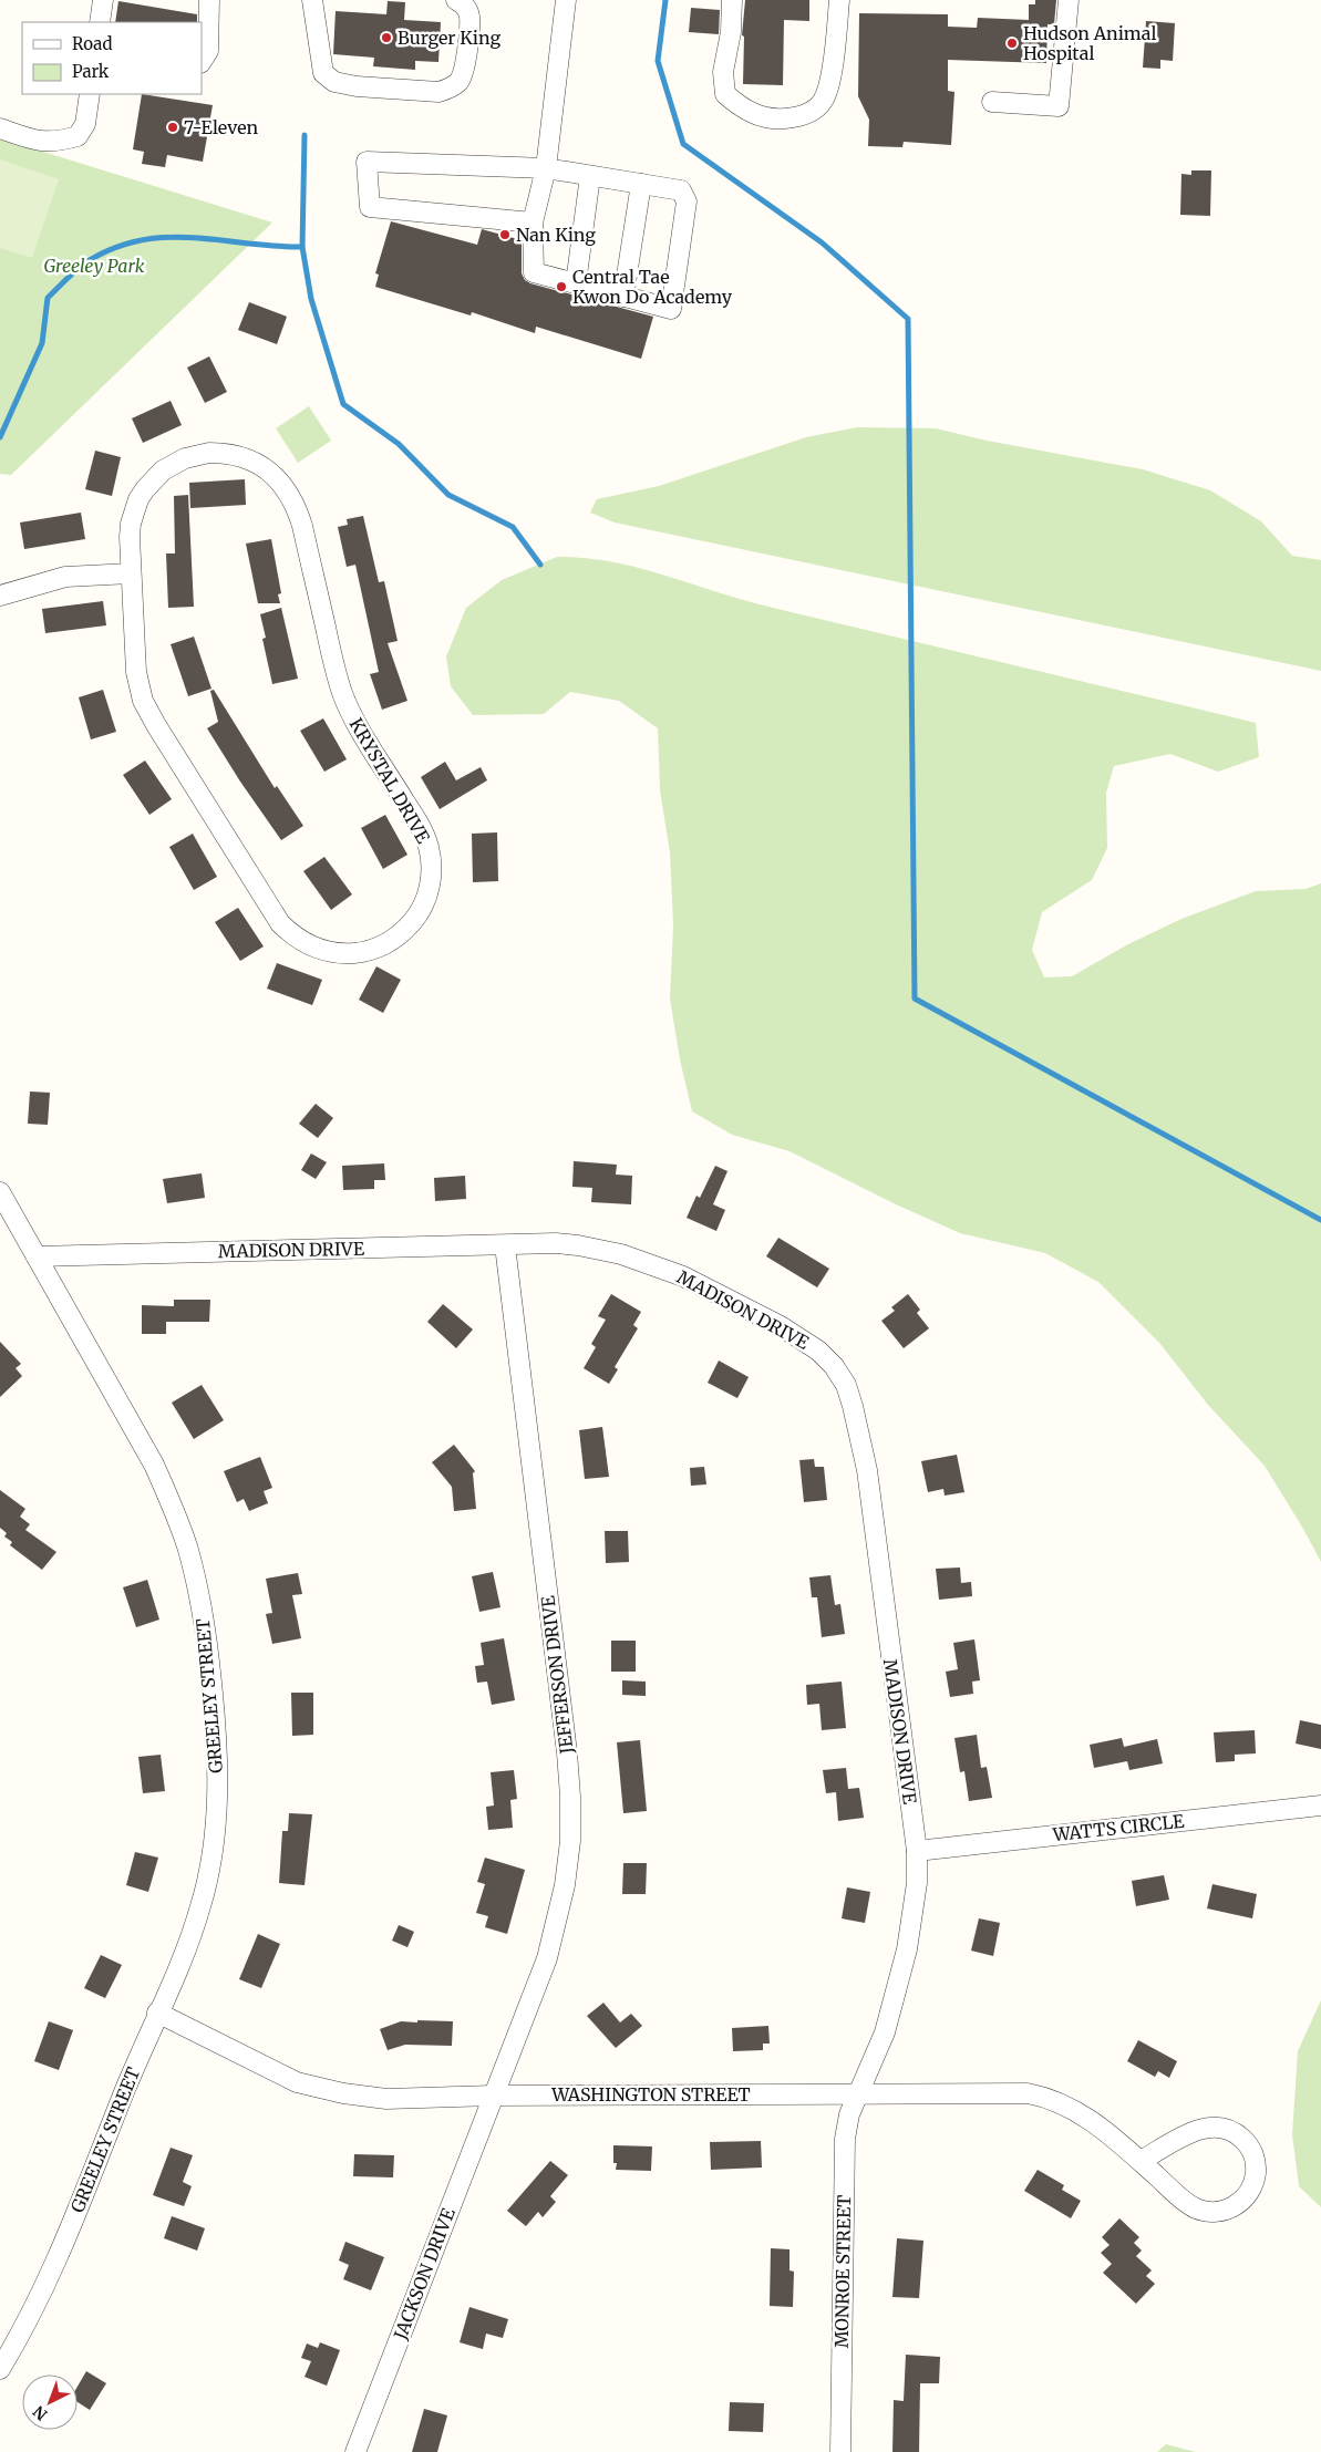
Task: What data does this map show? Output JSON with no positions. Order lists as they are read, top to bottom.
{
  "streets": {
    "street": [
      "KRYSTAL DRIVE",
      "MADISON DRIVE",
      "JEFFERSON DRIVE",
      "GREELEY STREET",
      "WATTS CIRCLE",
      "WASHINGTON STREET",
      "MONROE STREET",
      "JACKSON DRIVE"
    ]
  },
  "crossings": [
    ["MADISON DRIVE", "JEFFERSON DRIVE"],
    ["MADISON DRIVE", "GREELEY STREET"],
    ["MADISON DRIVE", "WATTS CIRCLE"],
    ["MADISON DRIVE", "WASHINGTON STREET"],
    ["MADISON DRIVE", "MONROE STREET"],
    ["JEFFERSON DRIVE", "WASHINGTON STREET"],
    ["JEFFERSON DRIVE", "JACKSON DRIVE"],
    ["GREELEY STREET", "WASHINGTON STREET"],
    ["WASHINGTON STREET", "MONROE STREET"],
    ["WASHINGTON STREET", "JACKSON DRIVE"]
  ],
  "parks": ["Greeley Park"],
  "places": [
    "Burger King",
    "Hudson Animal Hospital",
    "7-Eleven",
    "Nan King",
    "Central Tae Kwon Do Academy"
  ],
  "legend": ["Road", "Park"],
  "north": "bottom left"
}
